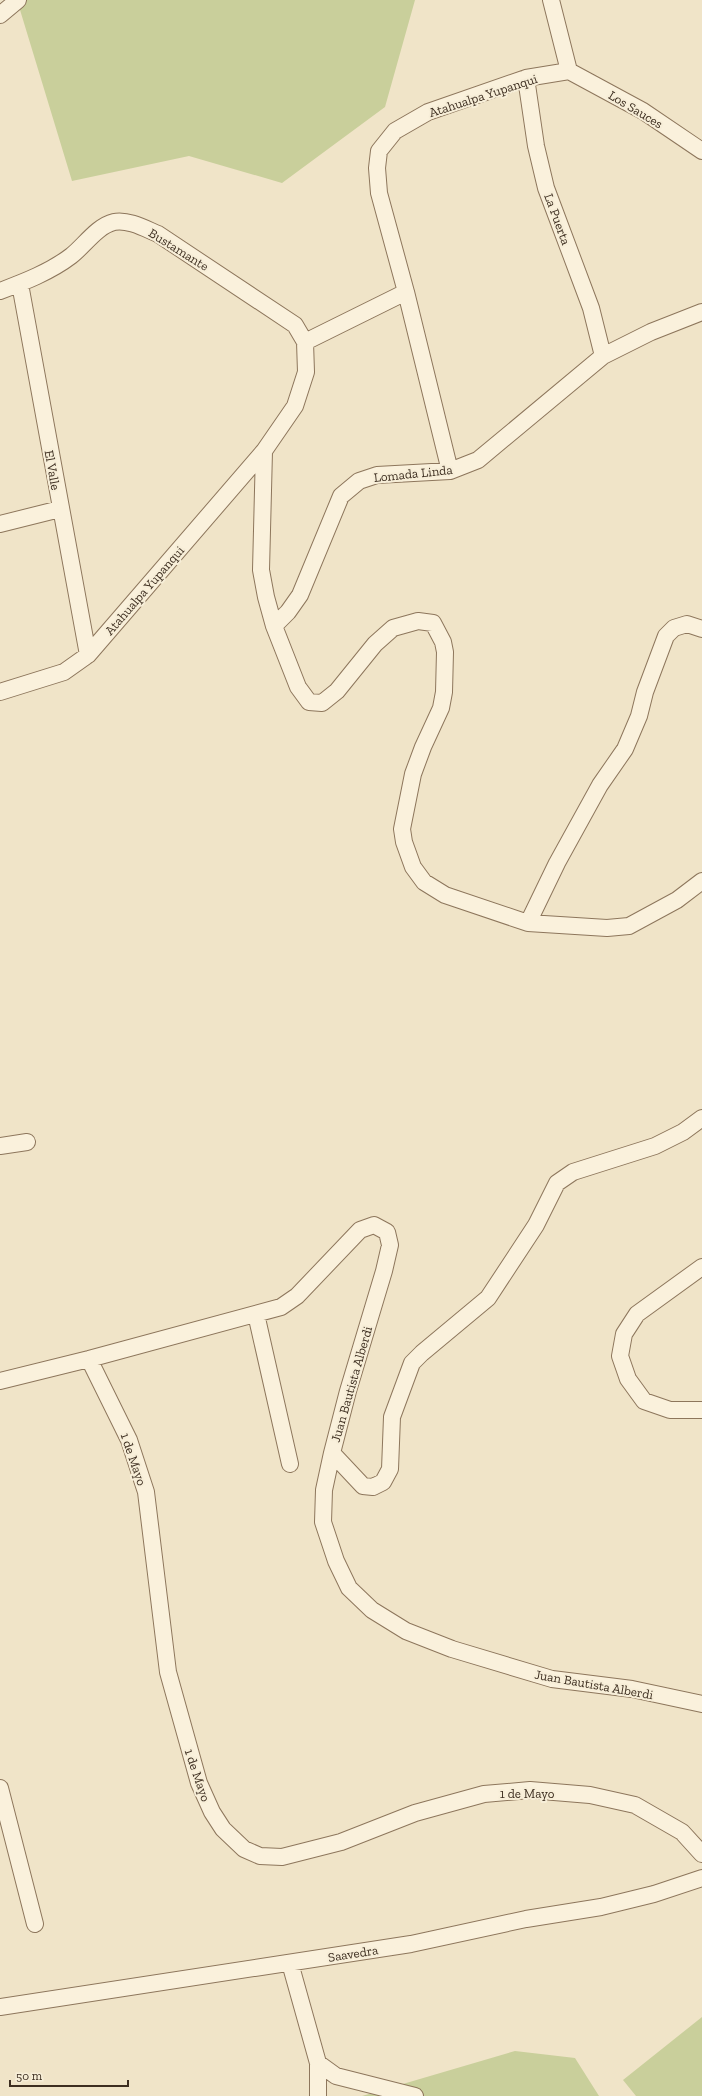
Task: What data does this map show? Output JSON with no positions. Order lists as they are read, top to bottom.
{
  "streets": {
    "street": [
      "Atahualpa Yupanqui",
      "Los Sauces",
      "La Puerta",
      "Bustamante",
      "El Valle",
      "Lomada Linda",
      "Juan Bautista Alberdi",
      "1 de Mayo",
      "Saavedra"
    ]
  },
  "crossings": [
    ["Atahualpa Yupanqui", "Los Sauces"],
    ["Atahualpa Yupanqui", "La Puerta"],
    ["Atahualpa Yupanqui", "Bustamante"],
    ["Atahualpa Yupanqui", "El Valle"],
    ["Atahualpa Yupanqui", "Lomada Linda"],
    ["La Puerta", "Lomada Linda"],
    ["Bustamante", "El Valle"],
    ["Juan Bautista Alberdi", "1 de Mayo"]
  ],
  "scale_bar": "50 m"
}
